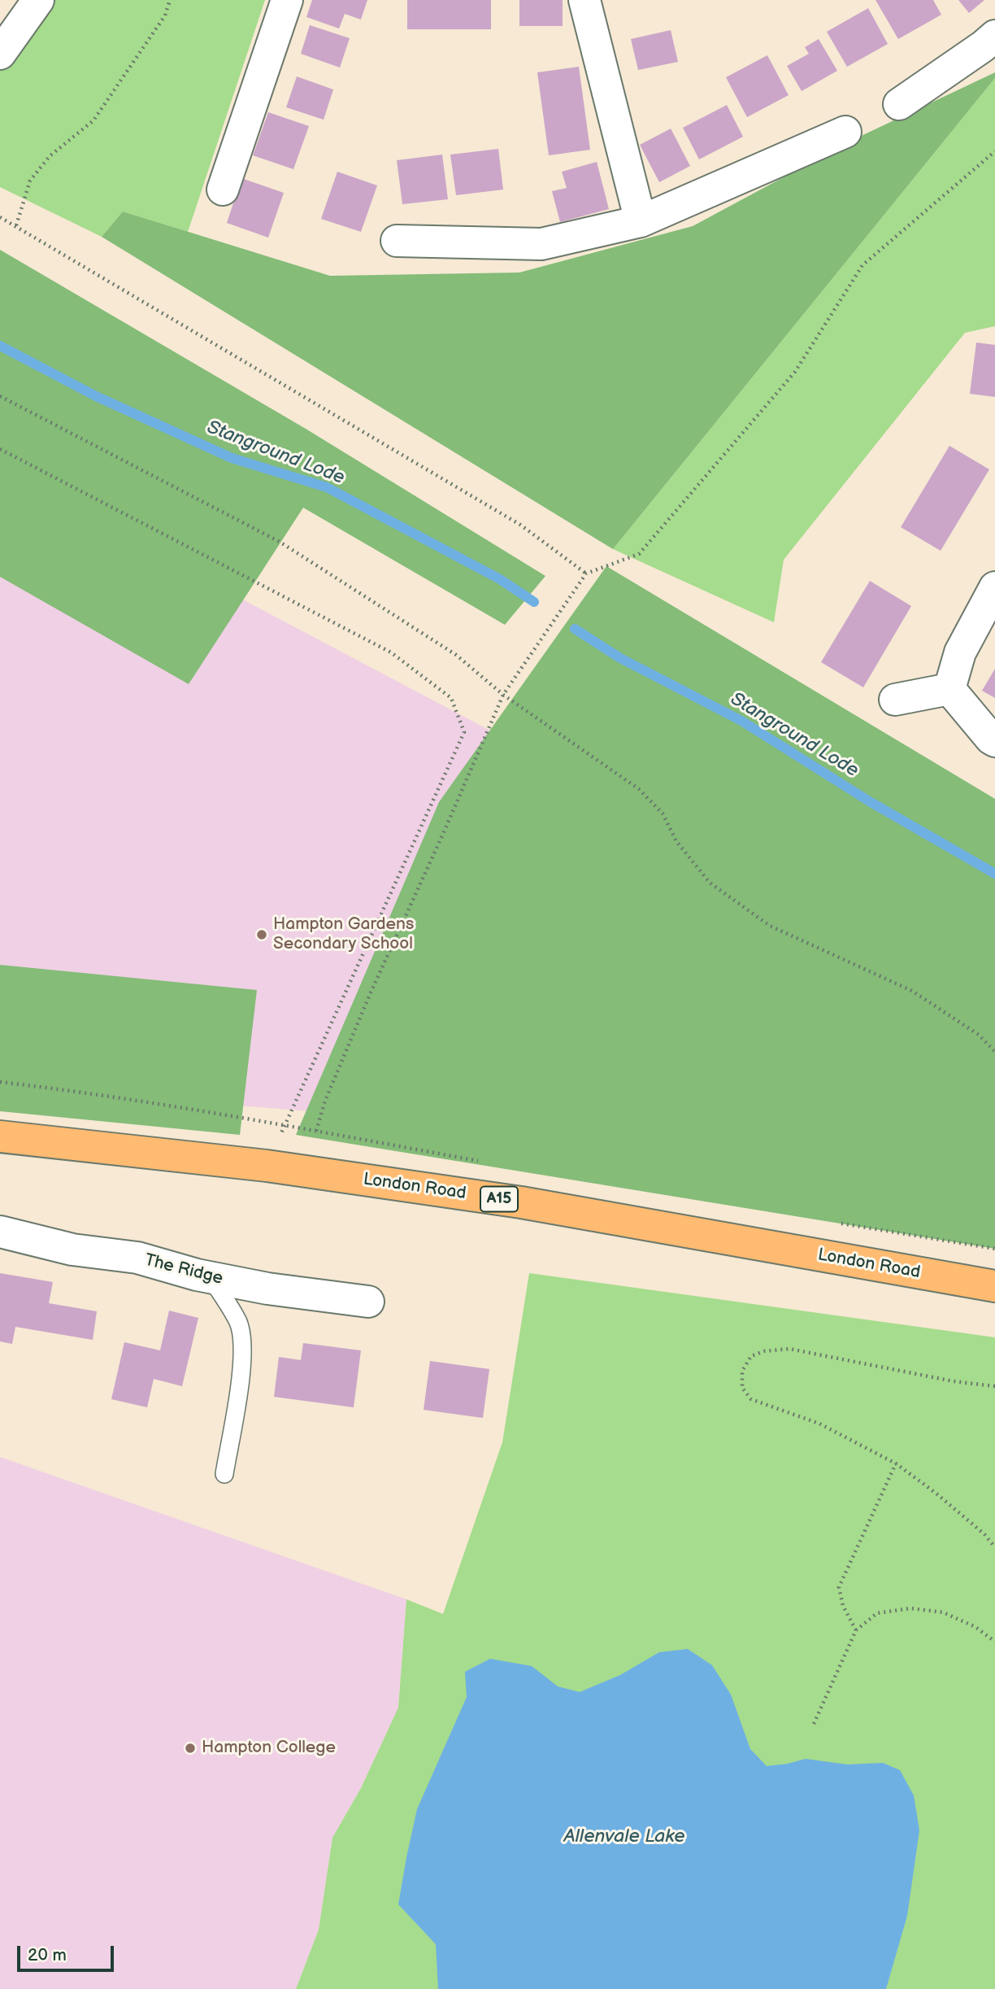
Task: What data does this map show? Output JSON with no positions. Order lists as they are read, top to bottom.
{
  "streets": {
    "main road": ["London Road", "A15"],
    "street": ["The Ridge"]
  },
  "water": ["Stanground Lode", "Allenvale Lake"],
  "places": ["Hampton Gardens Secondary School", "Hampton College"],
  "scale_bar": "20 m"
}
